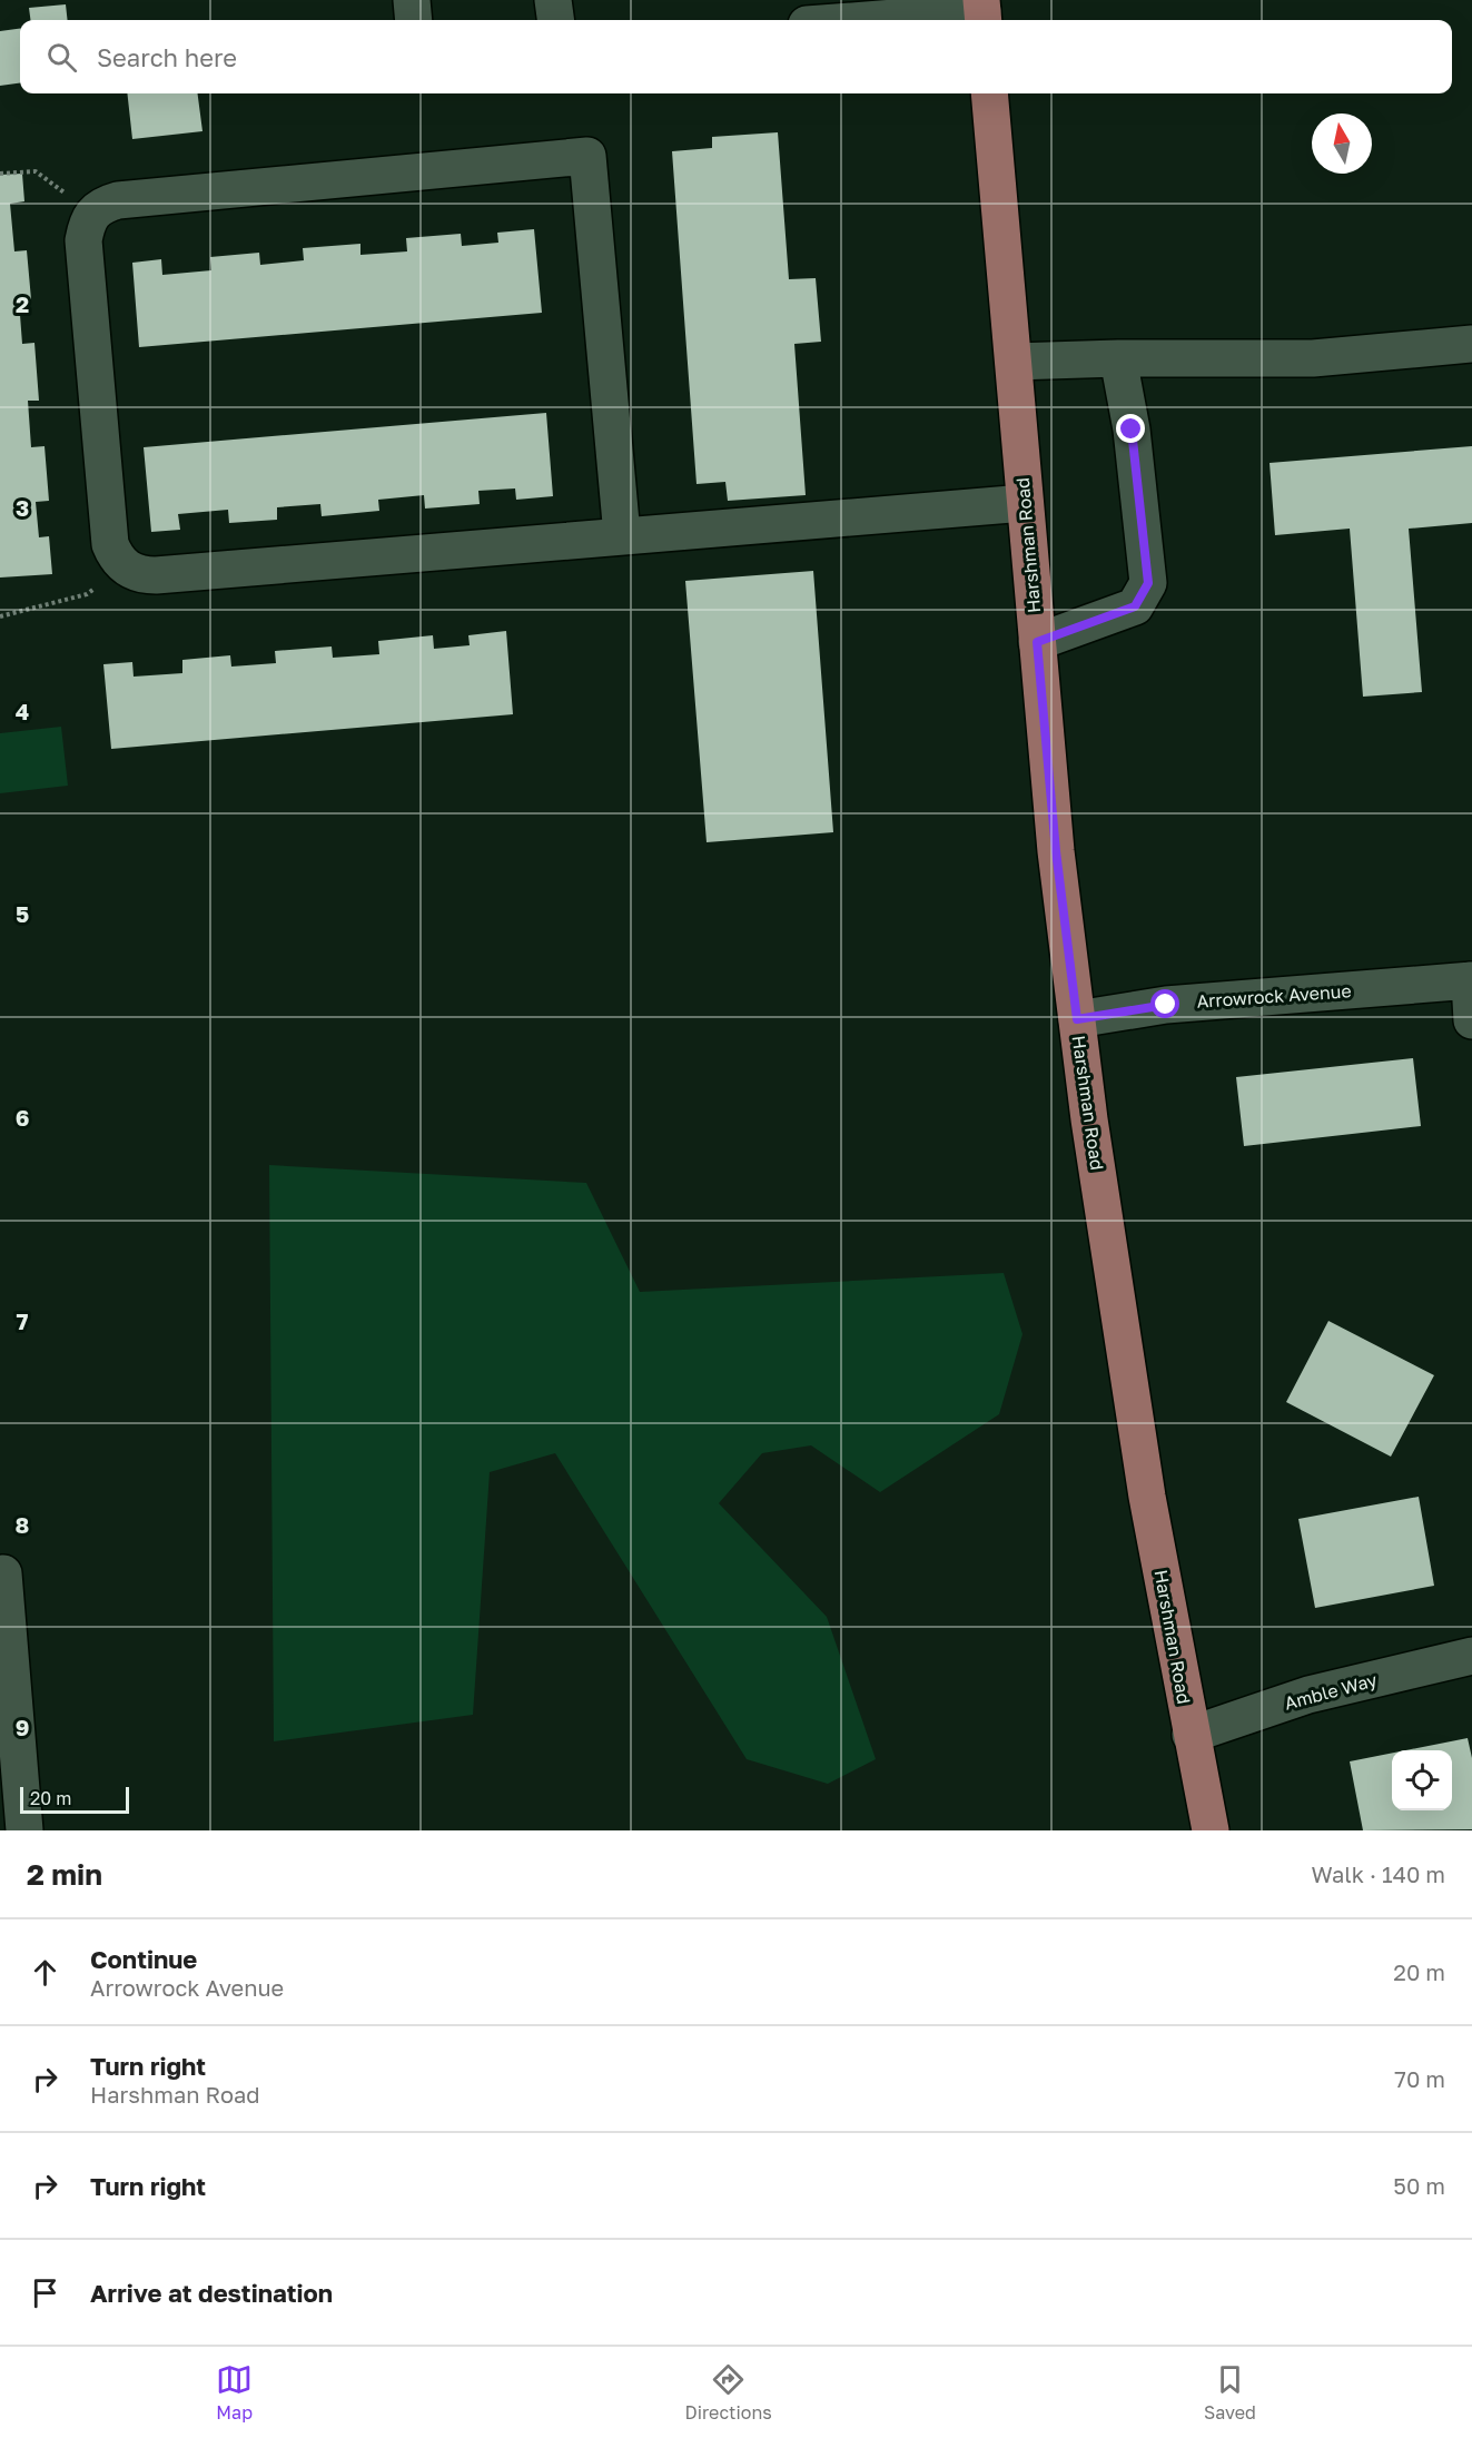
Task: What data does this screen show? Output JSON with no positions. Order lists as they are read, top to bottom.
{
  "streets": {
    "main road": ["Harshman Road"],
    "street": ["Arrowrock Avenue", "Amble Way"]
  },
  "crossings": [
    ["Harshman Road", "Arrowrock Avenue"],
    ["Harshman Road", "Amble Way"]
  ],
  "scale_bar": "20 m",
  "north": "top",
  "page": {
    "search": "Search here",
    "scale": "20 m",
    "heading": ["2 min", "Walk · 140 m"],
    "list": [
      ["Continue", "Arrowrock Avenue", "20 m"],
      ["Turn right", "Harshman Road", "70 m"],
      ["Turn right", "50 m"],
      "Arrive at destination"
    ],
    "nav": ["Map", "Directions", "Saved"]
  },
  "grid": {
    "rows": [
      "2",
      "3",
      "4",
      "5",
      "6",
      "7",
      "8",
      "9"
    ]
  }
}
